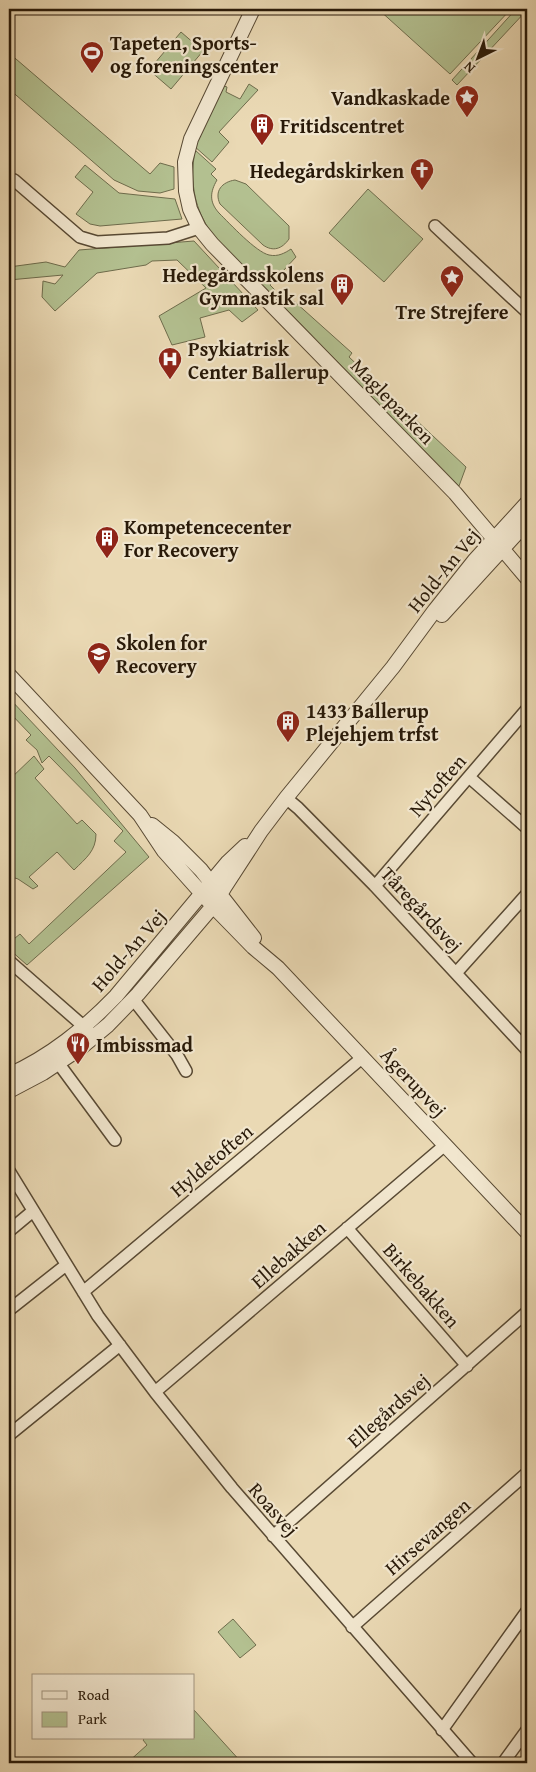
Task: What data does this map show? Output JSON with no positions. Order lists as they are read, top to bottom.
{
  "streets": {
    "street": [
      "Magleparken",
      "Hold-An Vej",
      "Nytoften",
      "Tåregårdsvej",
      "Ågerupvej",
      "Hyldetoften",
      "Ellebakken",
      "Birkebakken",
      "Ellegårdsvej",
      "Roasvej",
      "Hirsevangen"
    ]
  },
  "crossings": [
    ["Magleparken", "Hold-An Vej"],
    ["Hold-An Vej", "Tåregårdsvej"],
    ["Hold-An Vej", "Ågerupvej"],
    ["Nytoften", "Tåregårdsvej"],
    ["Ågerupvej", "Hyldetoften"],
    ["Ågerupvej", "Ellebakken"],
    ["Hyldetoften", "Roasvej"],
    ["Ellebakken", "Birkebakken"],
    ["Ellebakken", "Roasvej"],
    ["Birkebakken", "Ellegårdsvej"],
    ["Ellegårdsvej", "Roasvej"],
    ["Roasvej", "Hirsevangen"]
  ],
  "places": {
    "sports": ["Tapeten, Sports- og foreningscenter"],
    "place": ["Vandkaskade", "Tre Strejfere"],
    "building": [
      "Fritidscentret",
      "Hedegårdsskolens Gymnastik sal",
      "Kompetencecenter For Recovery",
      "1433 Ballerup Plejehjem trfst"
    ],
    "church": ["Hedegårdskirken"],
    "hospital": ["Psykiatrisk Center Ballerup"],
    "school or university": ["Skolen for Recovery"],
    "restaurant": ["Imbissmad"]
  },
  "legend": ["Road", "Park"],
  "north": "bottom left"
}
